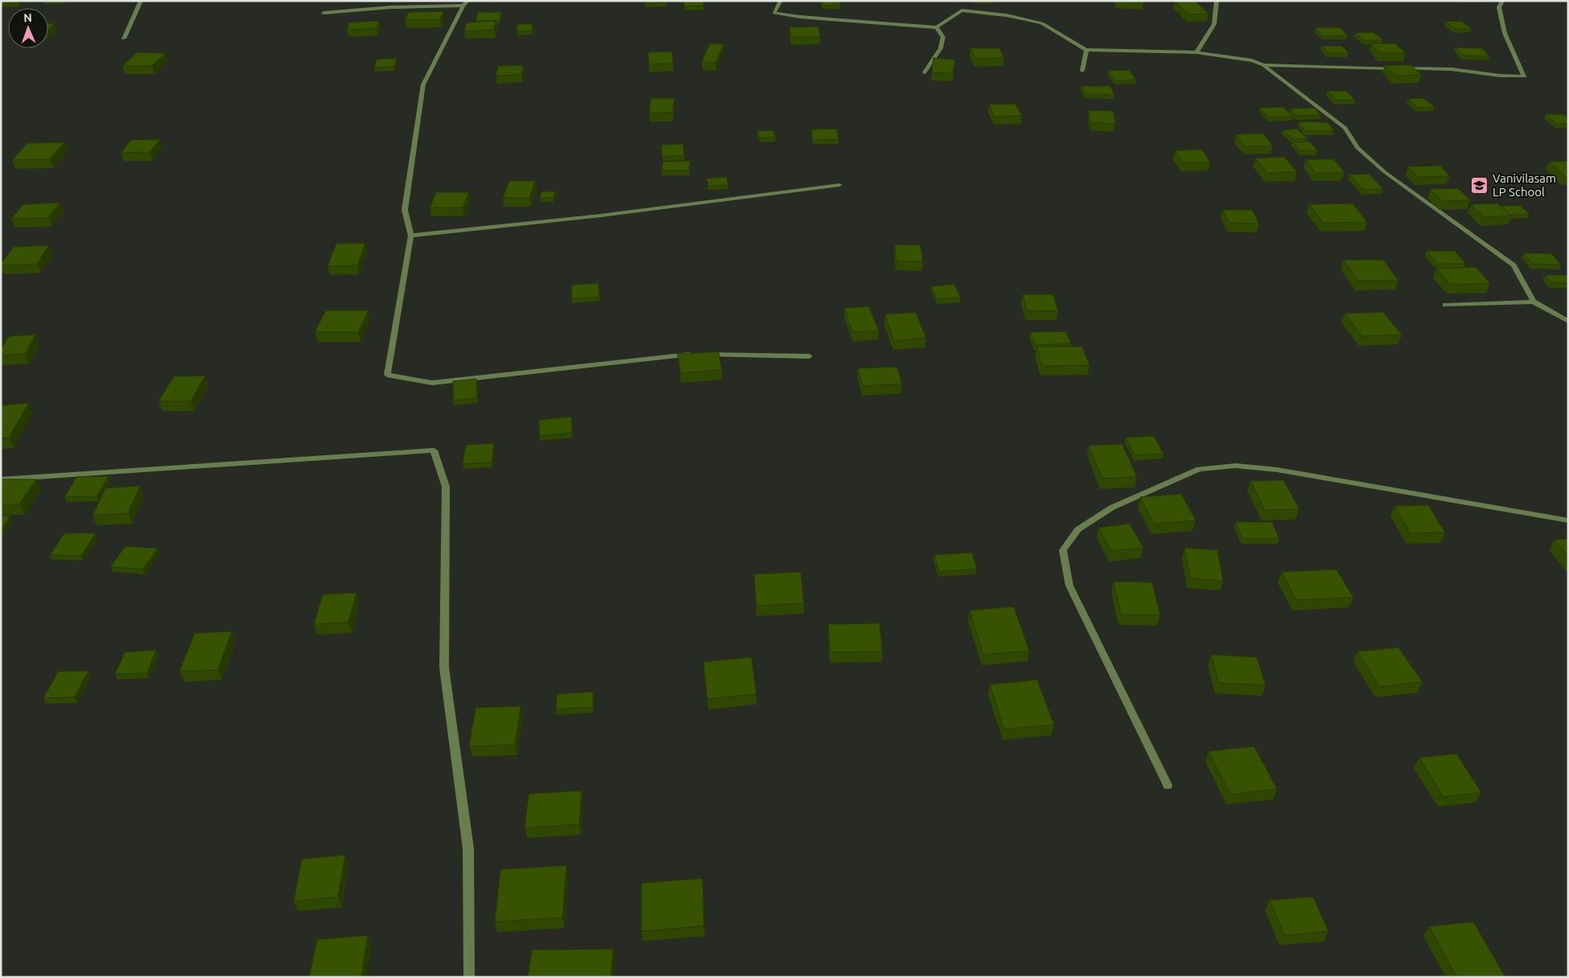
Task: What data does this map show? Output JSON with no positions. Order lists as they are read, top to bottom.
{
  "places": {
    "school or university": ["Vanivilasam LP School"]
  },
  "north": "top"
}
